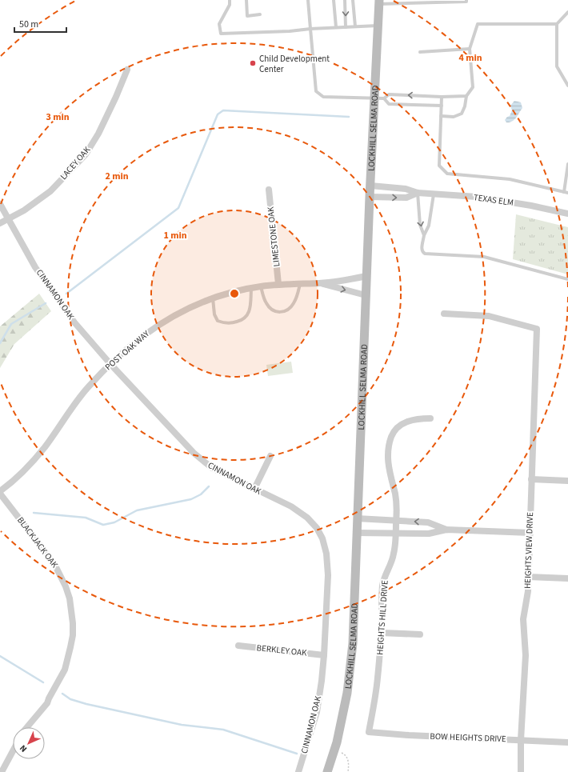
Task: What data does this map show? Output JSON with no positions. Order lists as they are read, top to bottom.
{
  "streets": {
    "main road": ["LOCKHILL SELMA ROAD"],
    "street": [
      "LACEY OAK",
      "TEXAS ELM",
      "LIMESTONE OAK",
      "CINNAMON OAK",
      "POST OAK WAY",
      "BLACKJACK OAK",
      "HEIGHTS VIEW DRIVE",
      "HEIGHTS HILL DRIVE",
      "BERKLEY OAK",
      "BOW HEIGHTS DRIVE"
    ]
  },
  "crossings": [
    ["LOCKHILL SELMA ROAD", "TEXAS ELM"],
    ["LOCKHILL SELMA ROAD", "POST OAK WAY"],
    ["LACEY OAK", "CINNAMON OAK"],
    ["LIMESTONE OAK", "POST OAK WAY"],
    ["CINNAMON OAK", "POST OAK WAY"],
    ["CINNAMON OAK", "BERKLEY OAK"],
    ["POST OAK WAY", "BLACKJACK OAK"],
    ["HEIGHTS VIEW DRIVE", "BOW HEIGHTS DRIVE"],
    ["HEIGHTS HILL DRIVE", "BOW HEIGHTS DRIVE"]
  ],
  "places": ["Child Development Center"],
  "scale_bar": "50 m",
  "north": "bottom left",
  "rings": [
    "4 min",
    "3 min",
    "2 min",
    "1 min"
  ]
}
